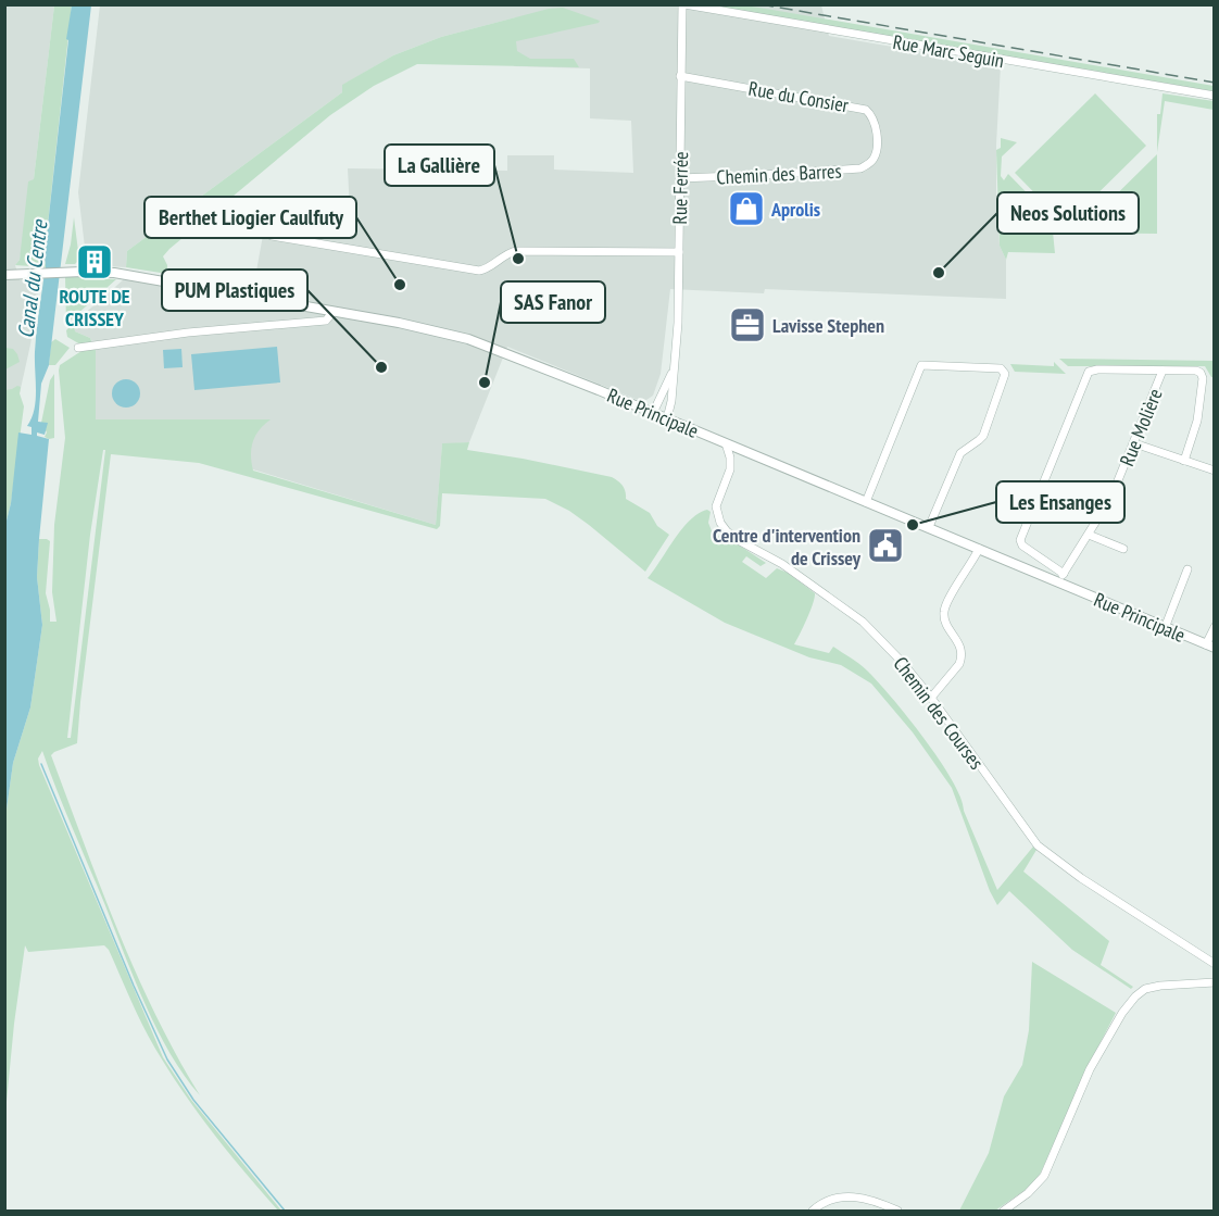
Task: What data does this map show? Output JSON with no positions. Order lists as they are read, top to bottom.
{
  "streets": {
    "street": [
      "Rue Marc Seguin",
      "Rue du Consier",
      "Chemin des Barres",
      "Rue Ferrée",
      "Rue Principale",
      "Rue Molière",
      "Chemin des Courses"
    ]
  },
  "crossings": [
    ["Rue Marc Seguin", "Rue Ferrée"],
    ["Rue du Consier", "Chemin des Barres"],
    ["Rue du Consier", "Rue Ferrée"],
    ["Chemin des Barres", "Rue Ferrée"],
    ["Rue Ferrée", "Rue Principale"],
    ["Rue Principale", "Rue Molière"],
    ["Rue Principale", "Chemin des Courses"]
  ],
  "water": ["Canal du Centre"],
  "places": {
    "shop": ["Aprolis"],
    "other": [
      "La Gallière",
      "Neos Solutions",
      "Berthet Liogier Caulfuty",
      "PUM Plastiques",
      "SAS Fanor",
      "Les Ensanges"
    ],
    "building": ["ROUTE DE CRISSEY"],
    "office": ["Lavisse Stephen"],
    "public building": ["Centre d'intervention de Crissey"]
  }
}
